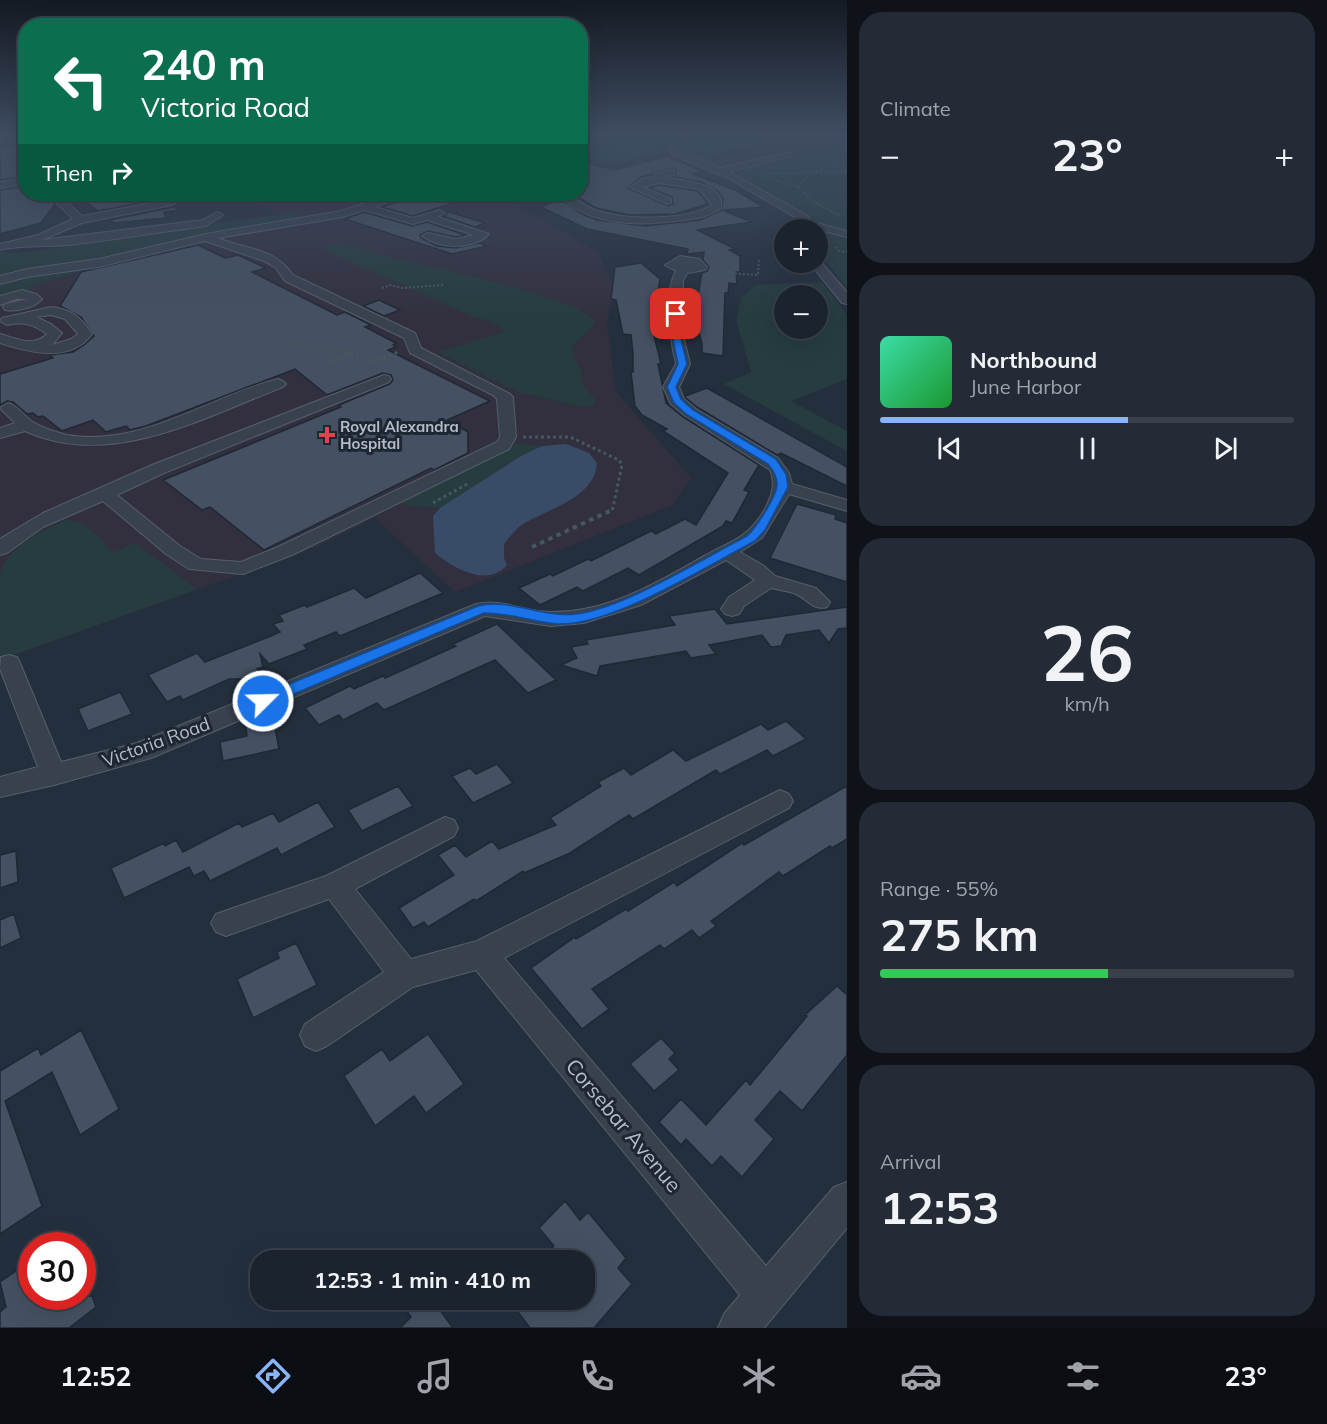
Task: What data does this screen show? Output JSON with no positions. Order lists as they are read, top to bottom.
{
  "streets": {
    "street": ["Victoria Road", "Corsebar Avenue"]
  },
  "places": {
    "health": ["Royal Alexandra Hospital"]
  },
  "page": {
    "tile": [
      "Climate",
      ["26", "km/h"],
      ["Range · 55%", "275 km"],
      ["Arrival", "12:53"]
    ],
    "turn": ["240 m", "Victoria Road"],
    "heat": ["−", "23°", "+"],
    "then": "Then",
    "map_buttons": ["+", "−"],
    "song": ["Northbound", "June Harbor"],
    "limit": "30",
    "trip": "12:53 · 1 min · 410 m",
    "tabs": ["12:52", "23°"]
  }
}
